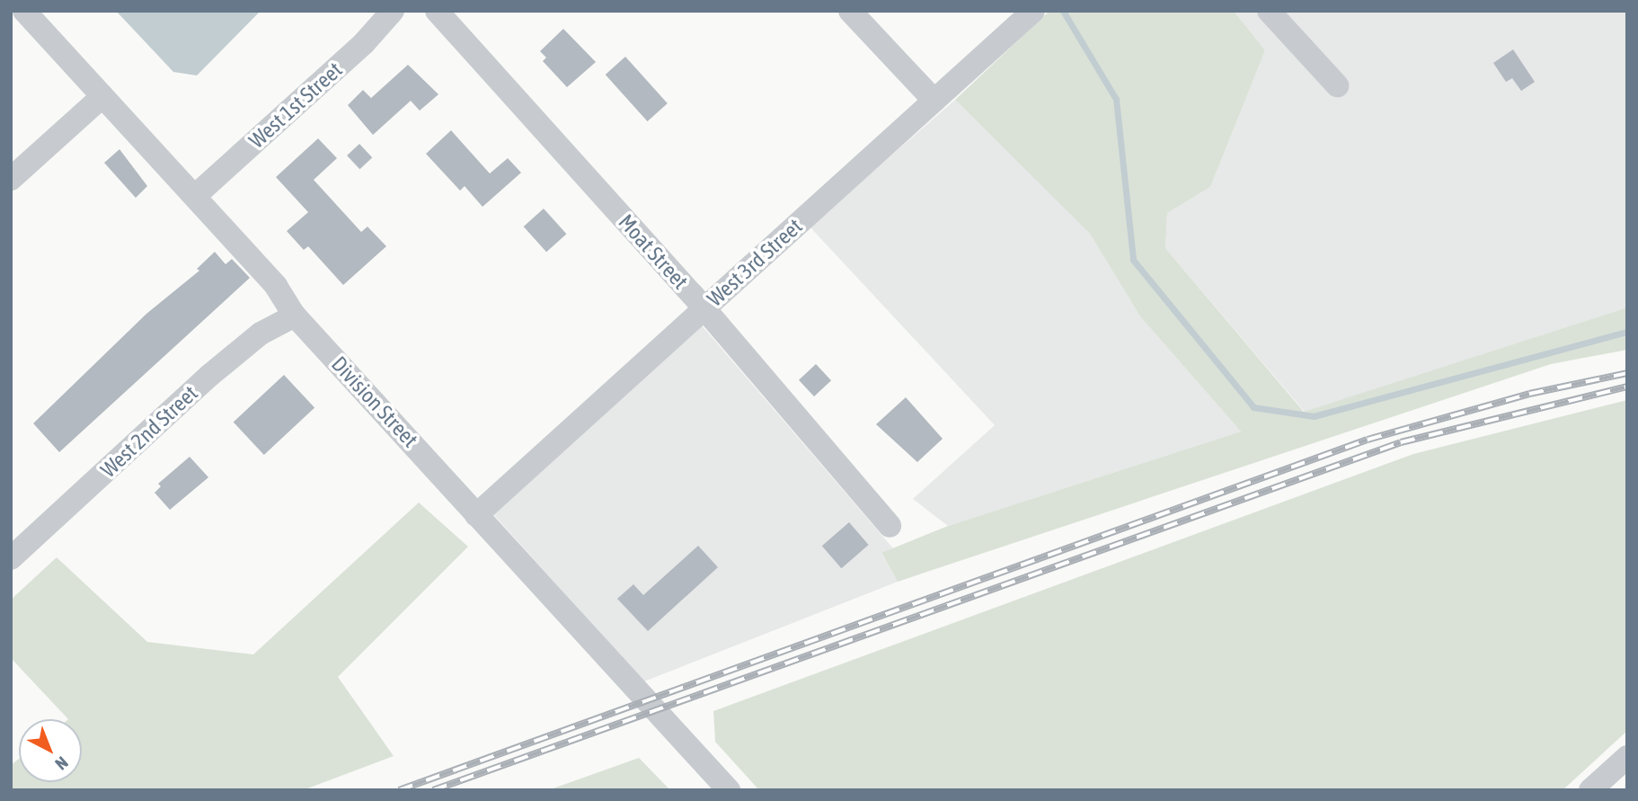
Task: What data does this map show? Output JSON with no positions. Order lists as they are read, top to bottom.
{
  "streets": {
    "street": [
      "West 1st Street",
      "Moat Street",
      "West 3rd Street",
      "Division Street",
      "West 2nd Street"
    ]
  },
  "crossings": [
    ["West 1st Street", "Division Street"],
    ["Moat Street", "West 3rd Street"],
    ["West 3rd Street", "Division Street"],
    ["Division Street", "West 2nd Street"]
  ],
  "north": "bottom right"
}
